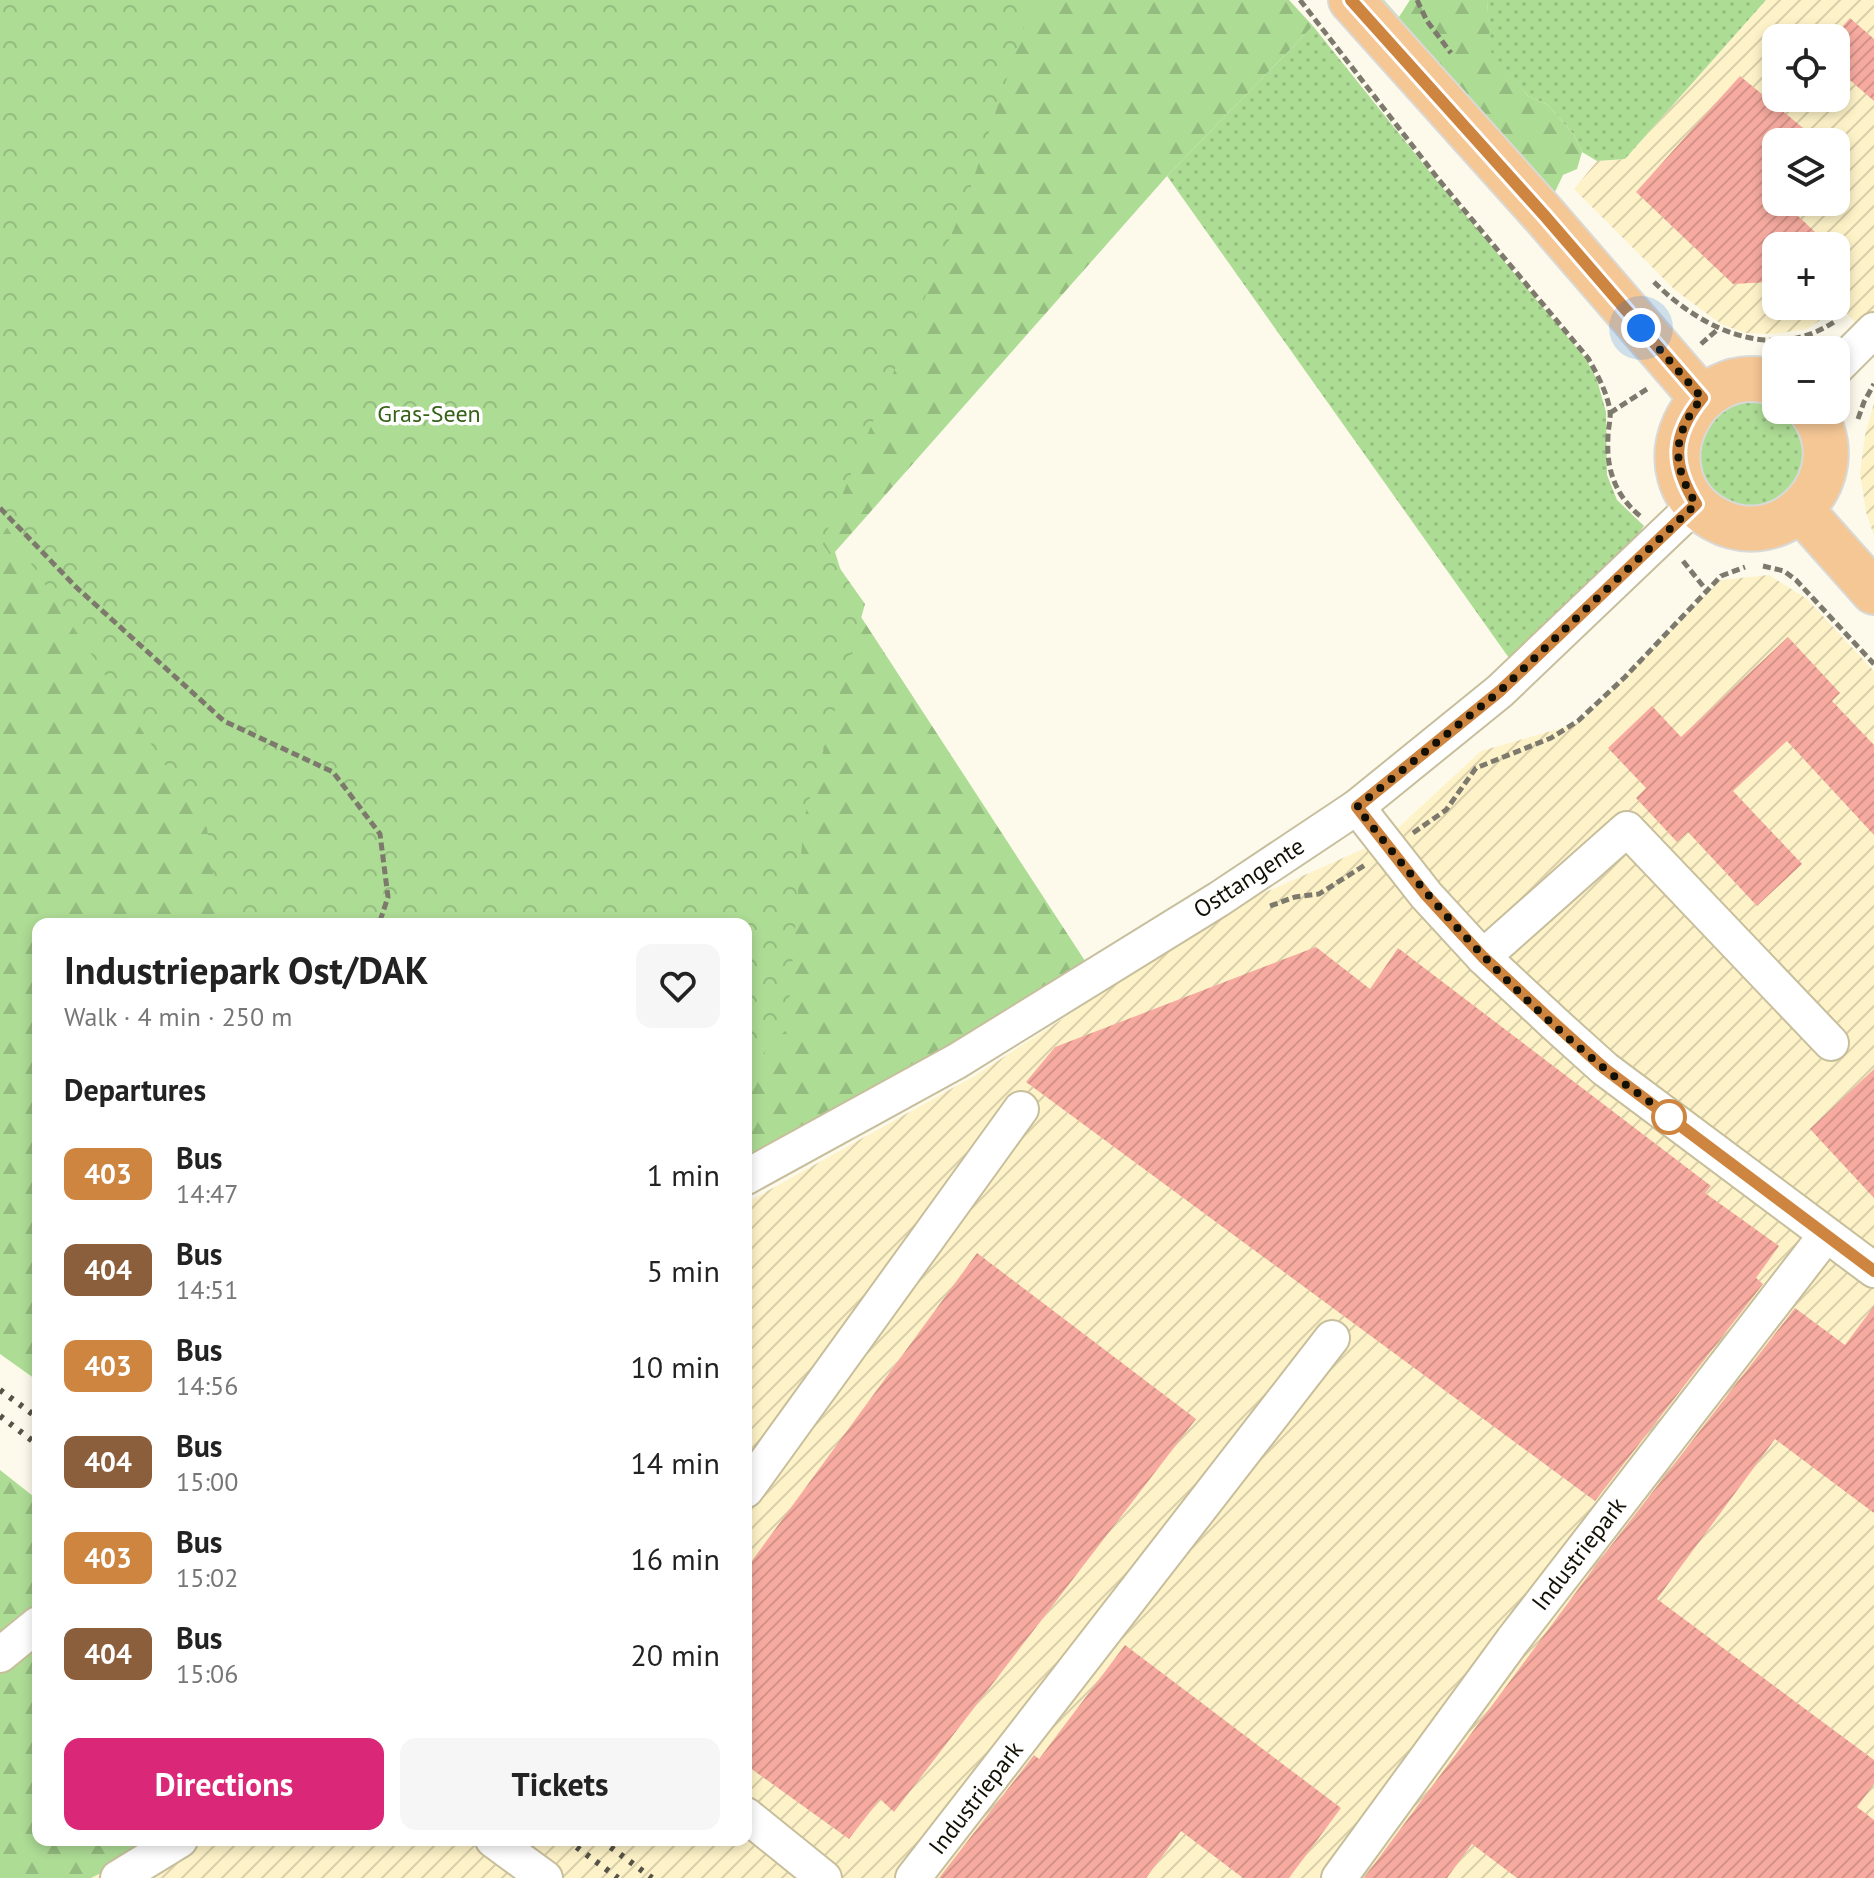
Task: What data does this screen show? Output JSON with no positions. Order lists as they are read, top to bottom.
{
  "streets": {
    "street": ["Osttangente", "Industriepark"]
  },
  "parks": ["Gras-Seen"],
  "lines": ["bus line 403"],
  "page": {
    "map_buttons": ["+", "−"],
    "heading": [
      ["Industriepark Ost/DAK", "Walk · 4 min · 250 m"],
      "Departures"
    ],
    "list": [
      {
        "mark": "403",
        "name": "Bus",
        "note": "14:47",
        "value": "1 min"
      },
      {
        "mark": "404",
        "name": "Bus",
        "note": "14:51",
        "value": "5 min"
      },
      {
        "mark": "403",
        "name": "Bus",
        "note": "14:56",
        "value": "10 min"
      },
      {
        "mark": "404",
        "name": "Bus",
        "note": "15:00",
        "value": "14 min"
      },
      {
        "mark": "403",
        "name": "Bus",
        "note": "15:02",
        "value": "16 min"
      },
      {
        "mark": "404",
        "name": "Bus",
        "note": "15:06",
        "value": "20 min"
      }
    ],
    "buttons": ["Directions", "Tickets"]
  }
}
